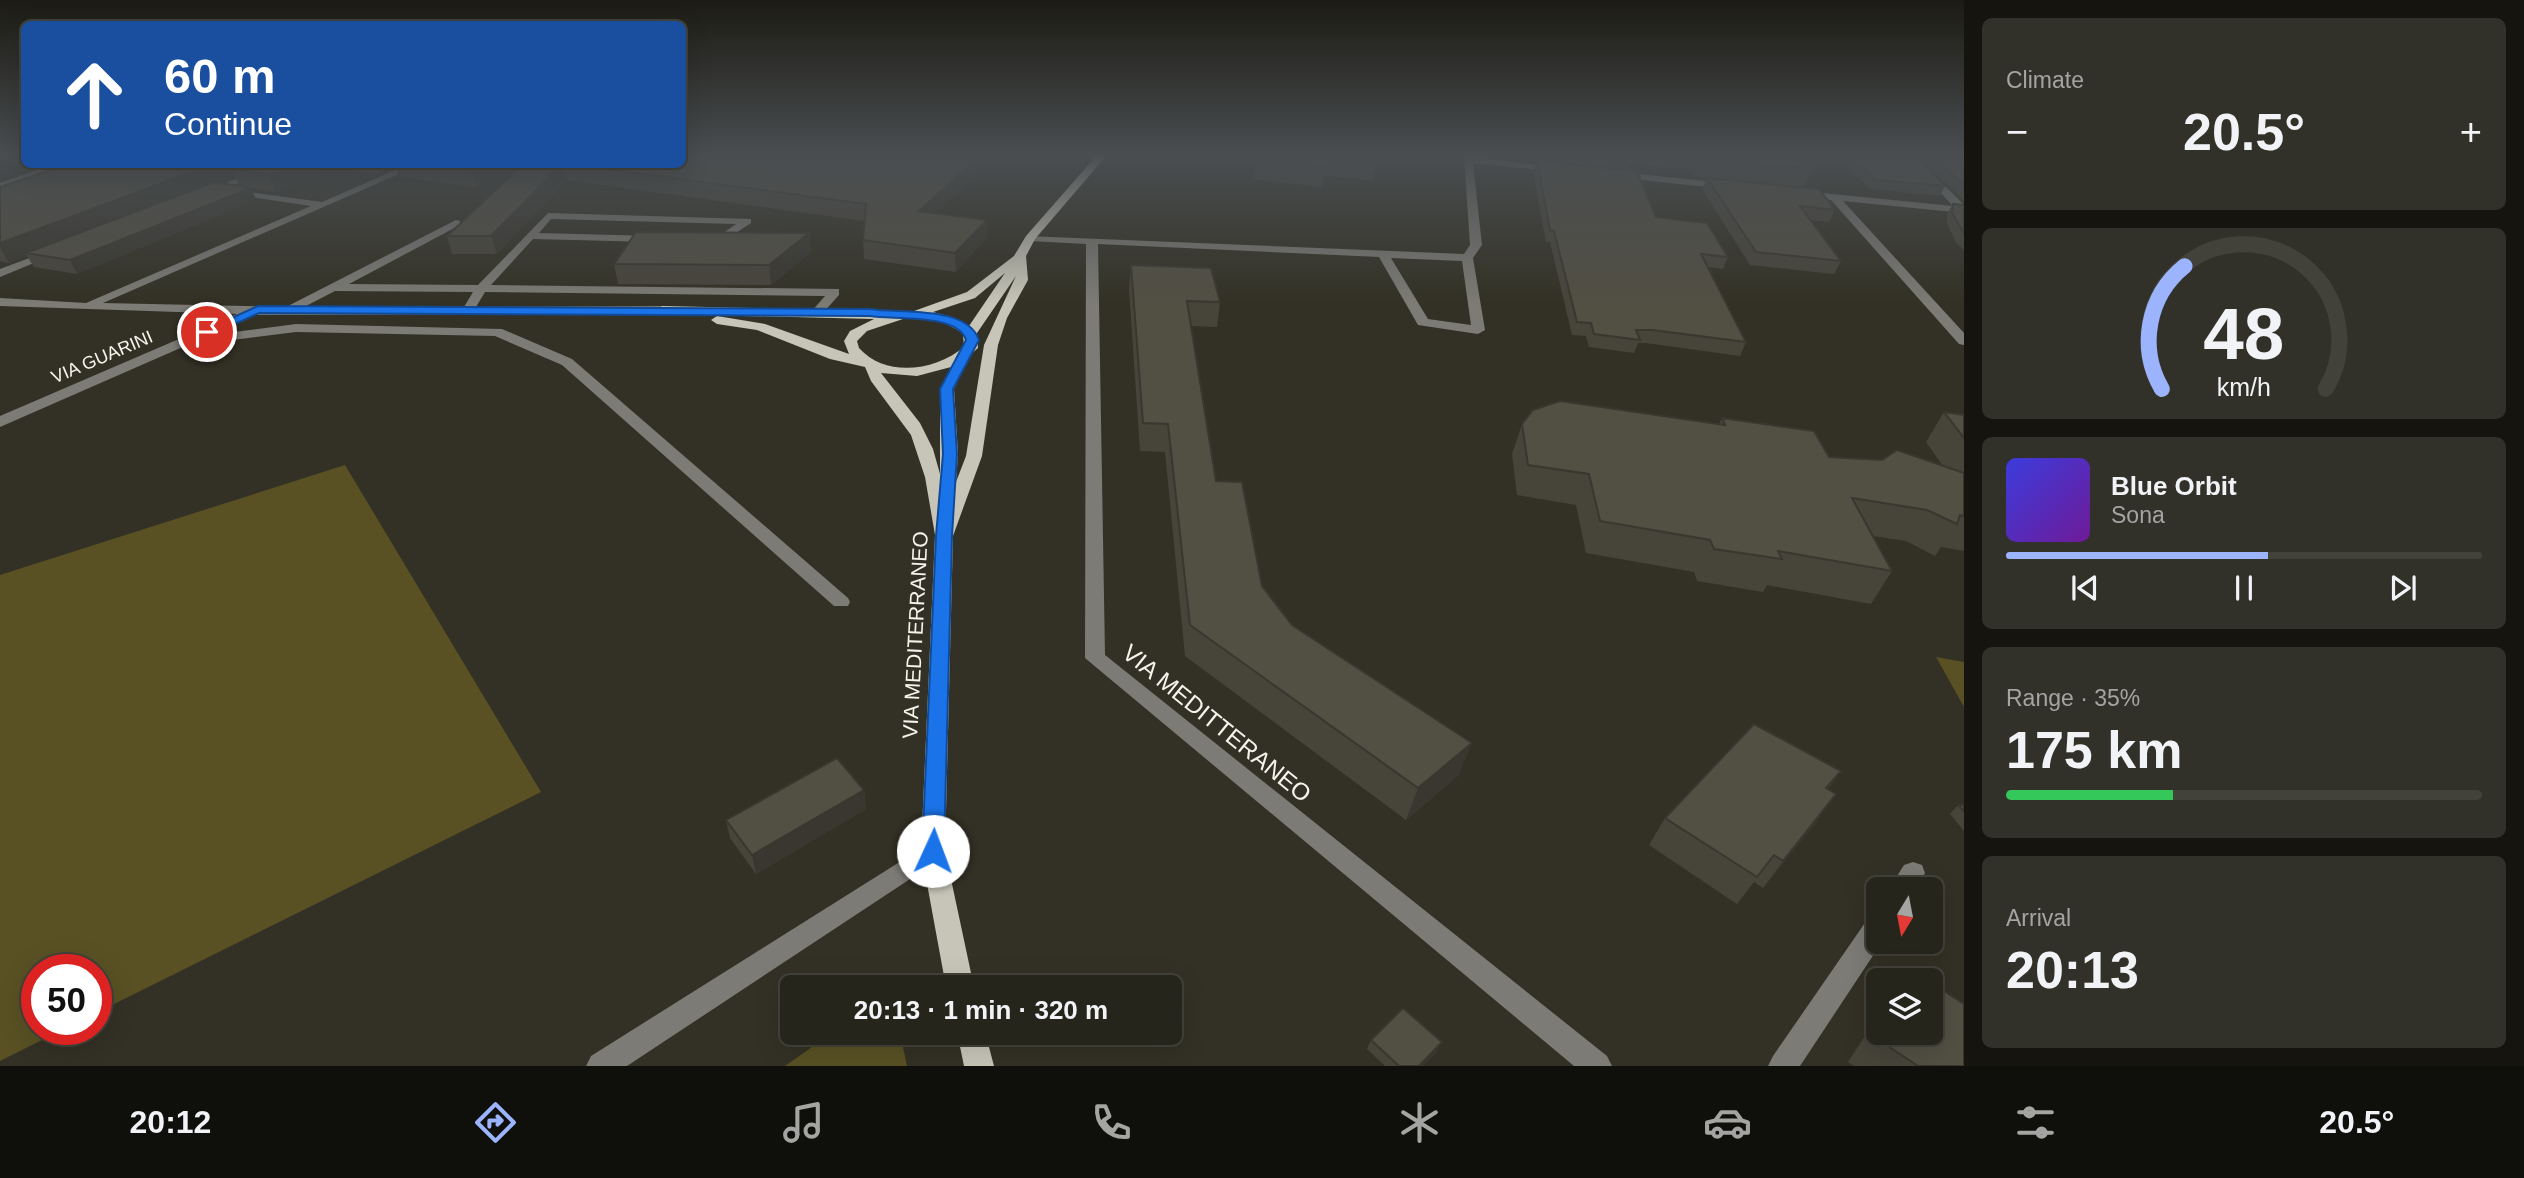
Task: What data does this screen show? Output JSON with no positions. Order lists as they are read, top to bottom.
{
  "streets": {
    "main road": ["VIA MEDITERRANEO"],
    "street": ["VIA GUARINI", "VIA MEDITTERANEO"]
  },
  "north": "bottom",
  "page": {
    "tile": [
      "Climate",
      ["Range · 35%", "175 km"],
      ["Arrival", "20:13"]
    ],
    "turn": ["60 m", "Continue"],
    "heat": ["−", "20.5°", "+"],
    "song": ["Blue Orbit", "Sona"],
    "limit": "50",
    "trip": "20:13 · 1 min · 320 m",
    "tabs": ["20:12", "20.5°"],
    "gauge": ["48", "km/h"]
  }
}
